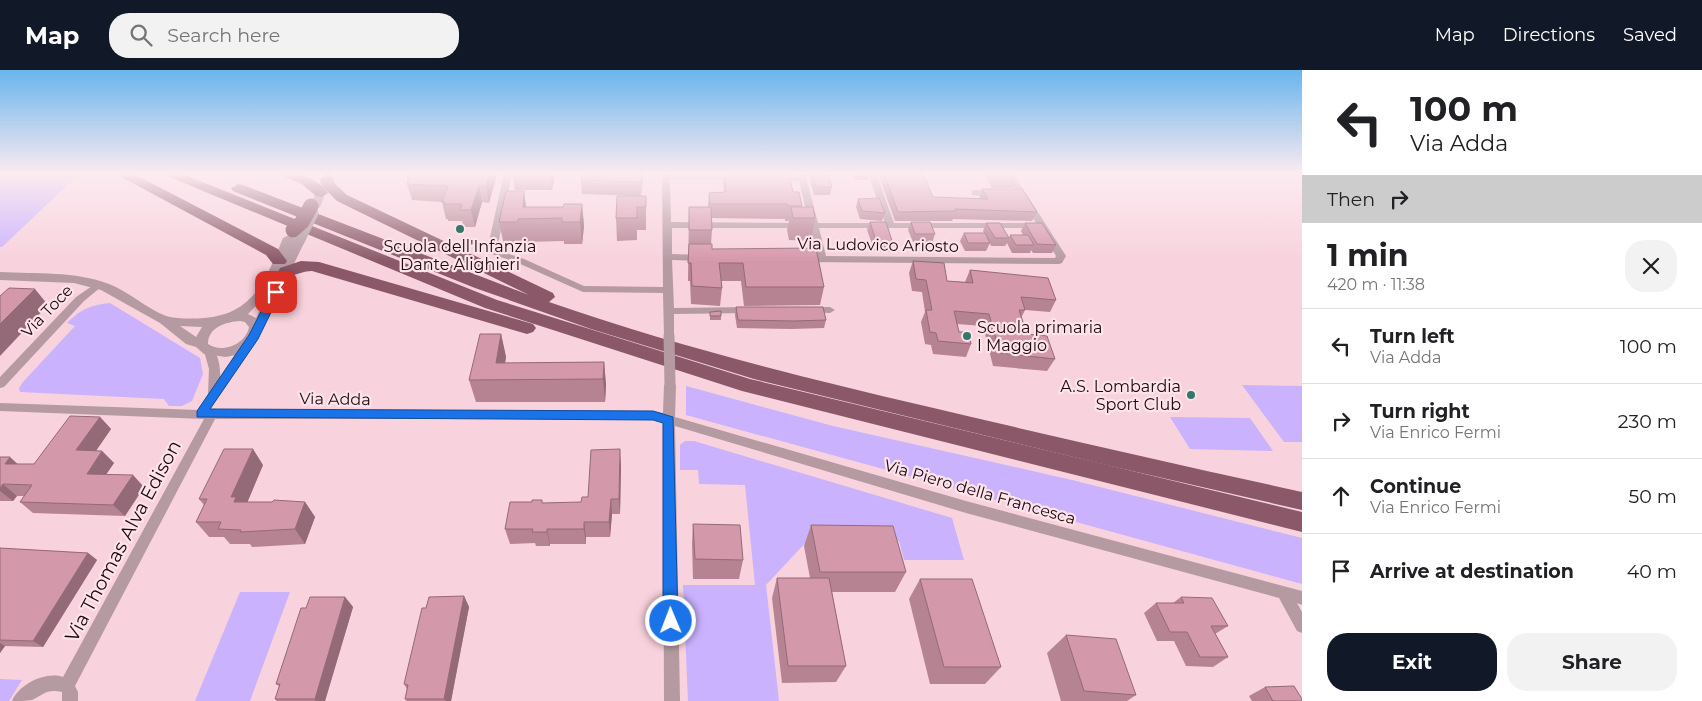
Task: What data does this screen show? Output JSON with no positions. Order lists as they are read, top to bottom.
{
  "streets": {
    "street": [
      "Via Ludovico Ariosto",
      "Via Toce",
      "Via Adda",
      "Via Piero della Francesca",
      "Via Thomas Alva Edison"
    ]
  },
  "crossings": [
    ["Via Adda", "Via Piero della Francesca"],
    ["Via Adda", "Via Thomas Alva Edison"]
  ],
  "places": ["Scuola dell'Infanzia Dante Alighieri", "Scuola primaria I Maggio", "A.S. Lombardia Sport Club"],
  "page": {
    "header": "Map",
    "search": "Search here",
    "nav": ["Map", "Directions", "Saved"],
    "turn": ["100 m", "Via Adda"],
    "then": "Then",
    "heading": ["1 min", "420 m · 11:38"],
    "list": [
      {
        "name": "Turn left",
        "note": "Via Adda",
        "value": "100 m"
      },
      {
        "name": "Turn right",
        "note": "Via Enrico Fermi",
        "value": "230 m"
      },
      {
        "name": "Continue",
        "note": "Via Enrico Fermi",
        "value": "50 m"
      },
      {
        "name": "Arrive at destination",
        "value": "40 m"
      }
    ],
    "buttons": ["Exit", "Share"]
  }
}
